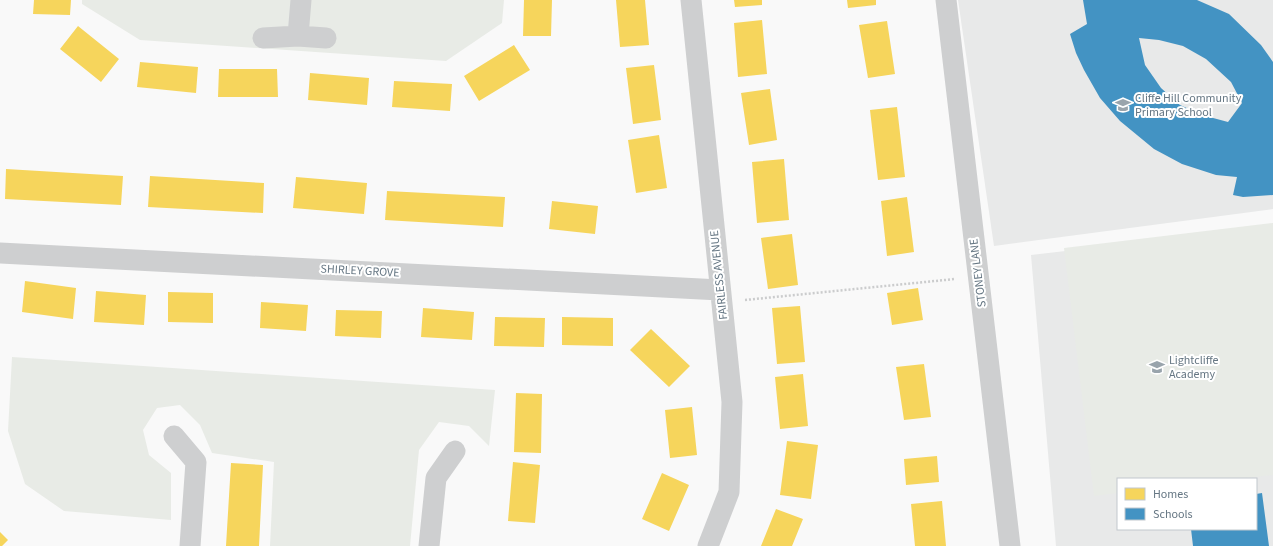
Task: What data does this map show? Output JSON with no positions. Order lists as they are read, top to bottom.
{
  "streets": {
    "street": ["SHIRLEY GROVE", "STONEY LANE", "FAIRLESS AVENUE"]
  },
  "crossings": [
    ["SHIRLEY GROVE", "FAIRLESS AVENUE"]
  ],
  "places": {
    "school or university": ["Cliffe Hill Community Primary School", "Lightcliffe Academy"]
  },
  "legend": ["Homes", "Schools"]
}
